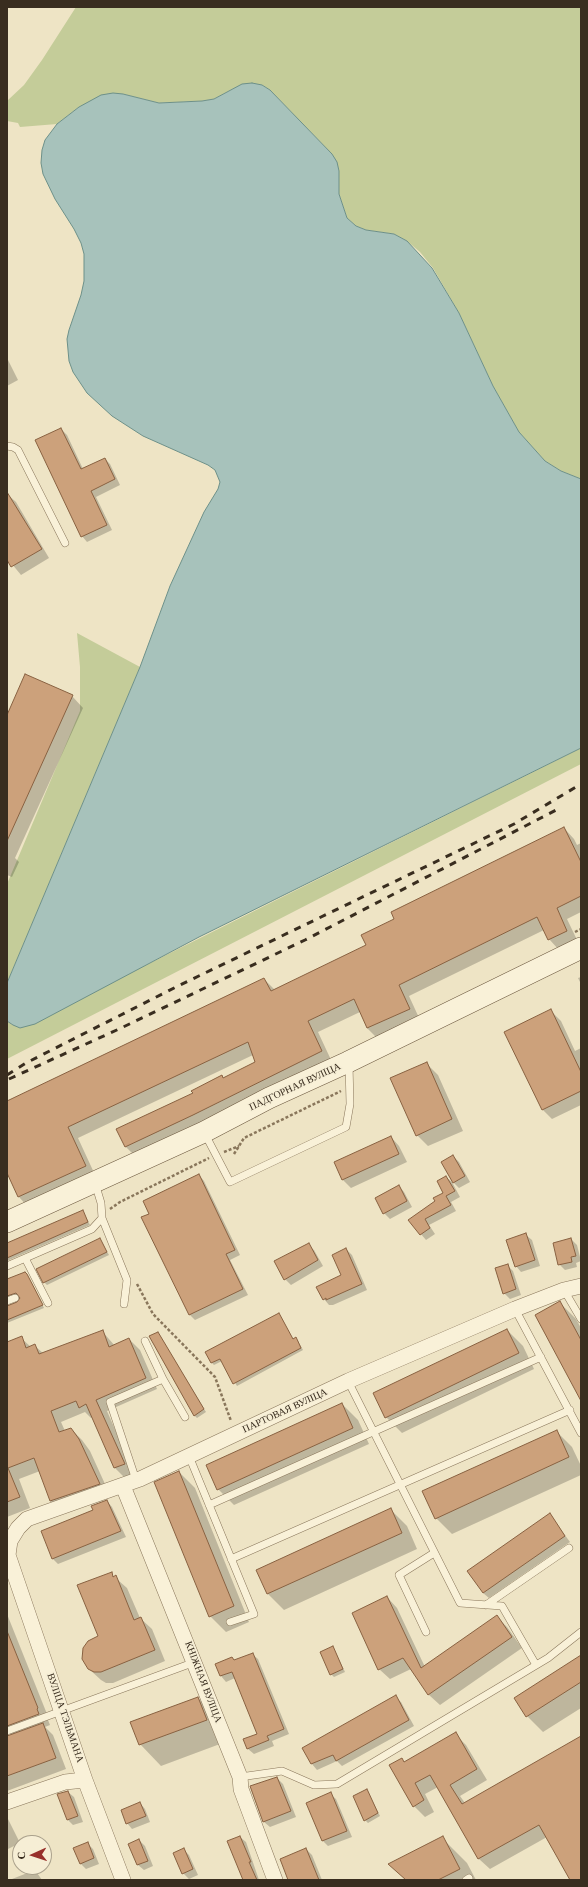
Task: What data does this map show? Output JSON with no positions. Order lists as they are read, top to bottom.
{
  "streets": {
    "street": [
      "ПАДГОРНАЯ ВУЛІЦА",
      "ПАРТОВАЯ ВУЛІЦА",
      "КНІЖНАЯ ВУЛІЦА",
      "ВУЛІЦА ТЭЛЬМАНА"
    ]
  },
  "crossings": [
    ["ПАРТОВАЯ ВУЛІЦА", "КНІЖНАЯ ВУЛІЦА"],
    ["ПАРТОВАЯ ВУЛІЦА", "ВУЛІЦА ТЭЛЬМАНА"]
  ],
  "north": "left"
}
